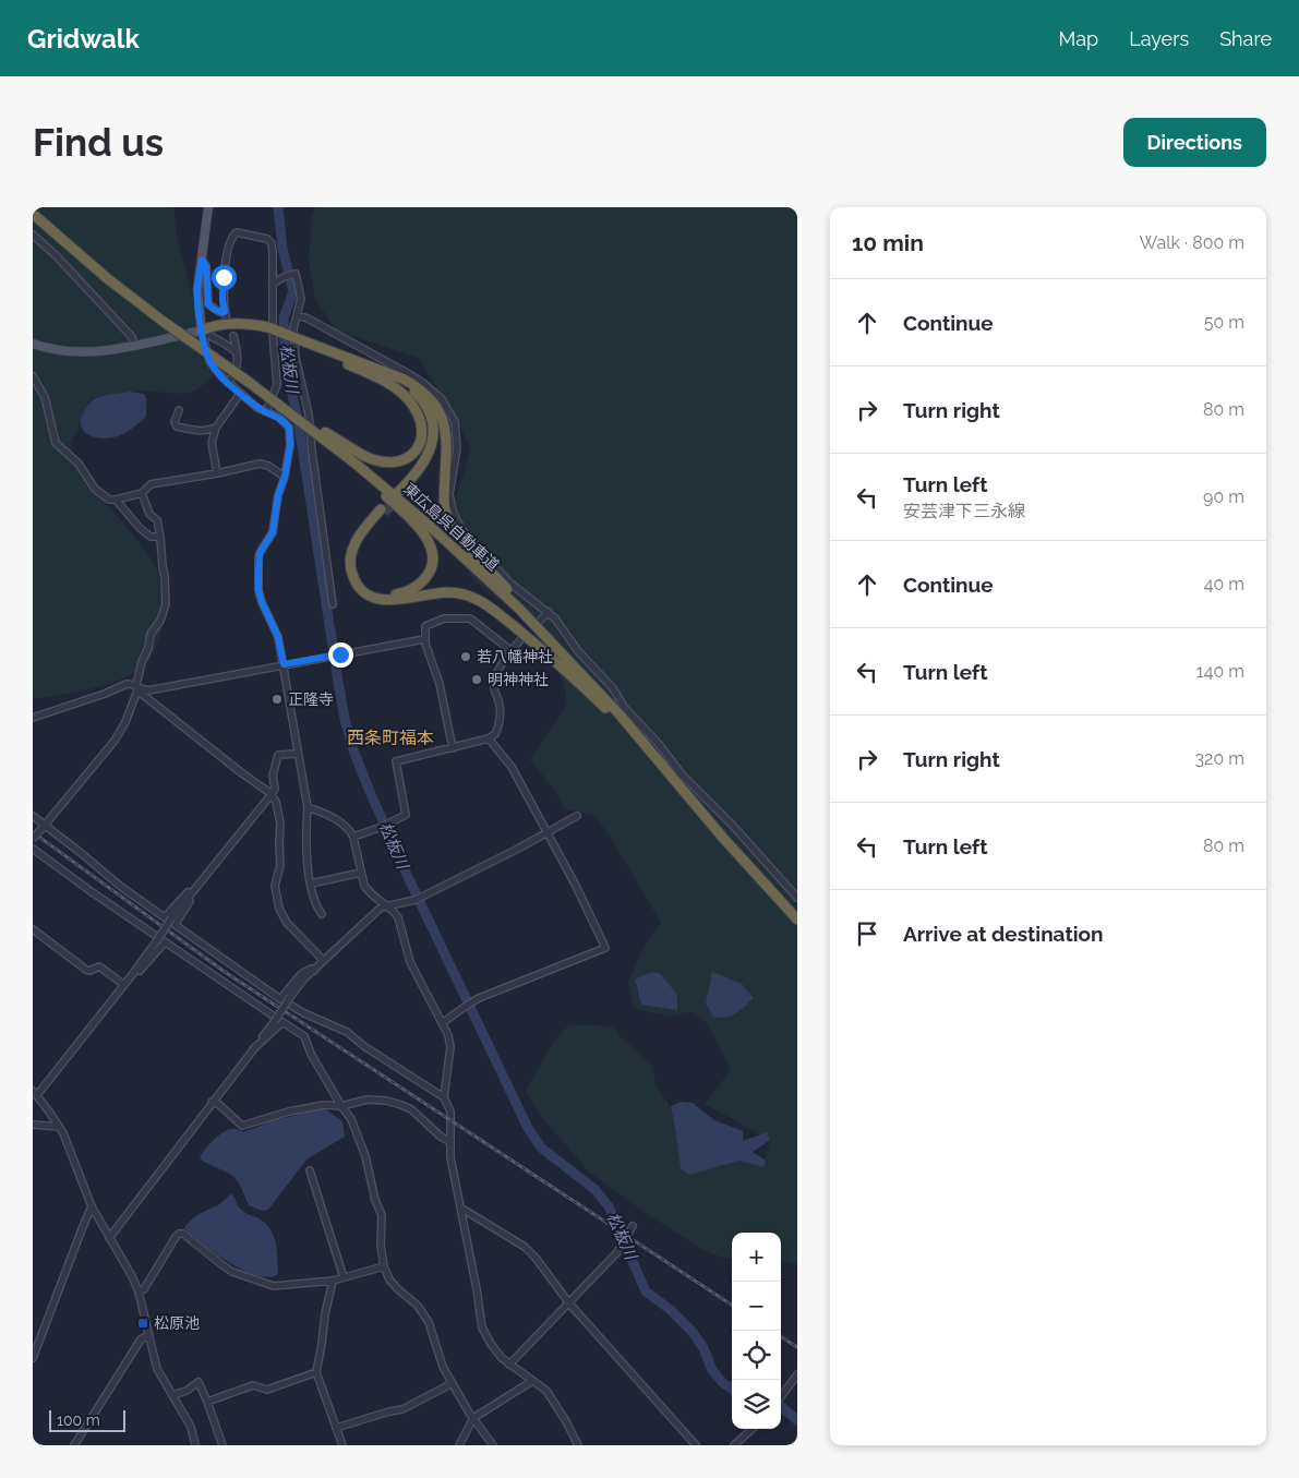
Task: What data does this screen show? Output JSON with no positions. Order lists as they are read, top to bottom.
{
  "streets": {
    "highway": ["東広島呉自動車道"]
  },
  "districts": ["西条町福本"],
  "water": ["松板川"],
  "places": {
    "other": ["若八幡神社", "明神神社", "正隆寺"],
    "transit": ["松原池"]
  },
  "scale_bar": "100 m",
  "page": {
    "header": "Gridwalk",
    "nav": ["Map", "Layers", "Share"],
    "buttons": "Directions",
    "title": "Find us",
    "heading": ["10 min", "Walk · 800 m"],
    "list": [
      ["Continue", "50 m"],
      ["Turn right", "80 m"],
      ["Turn left", "安芸津下三永線", "90 m"],
      ["Continue", "40 m"],
      ["Turn left", "140 m"],
      ["Turn right", "320 m"],
      ["Turn left", "80 m"],
      "Arrive at destination"
    ],
    "map_buttons": ["+", "−"],
    "scale": "100 m"
  }
}
